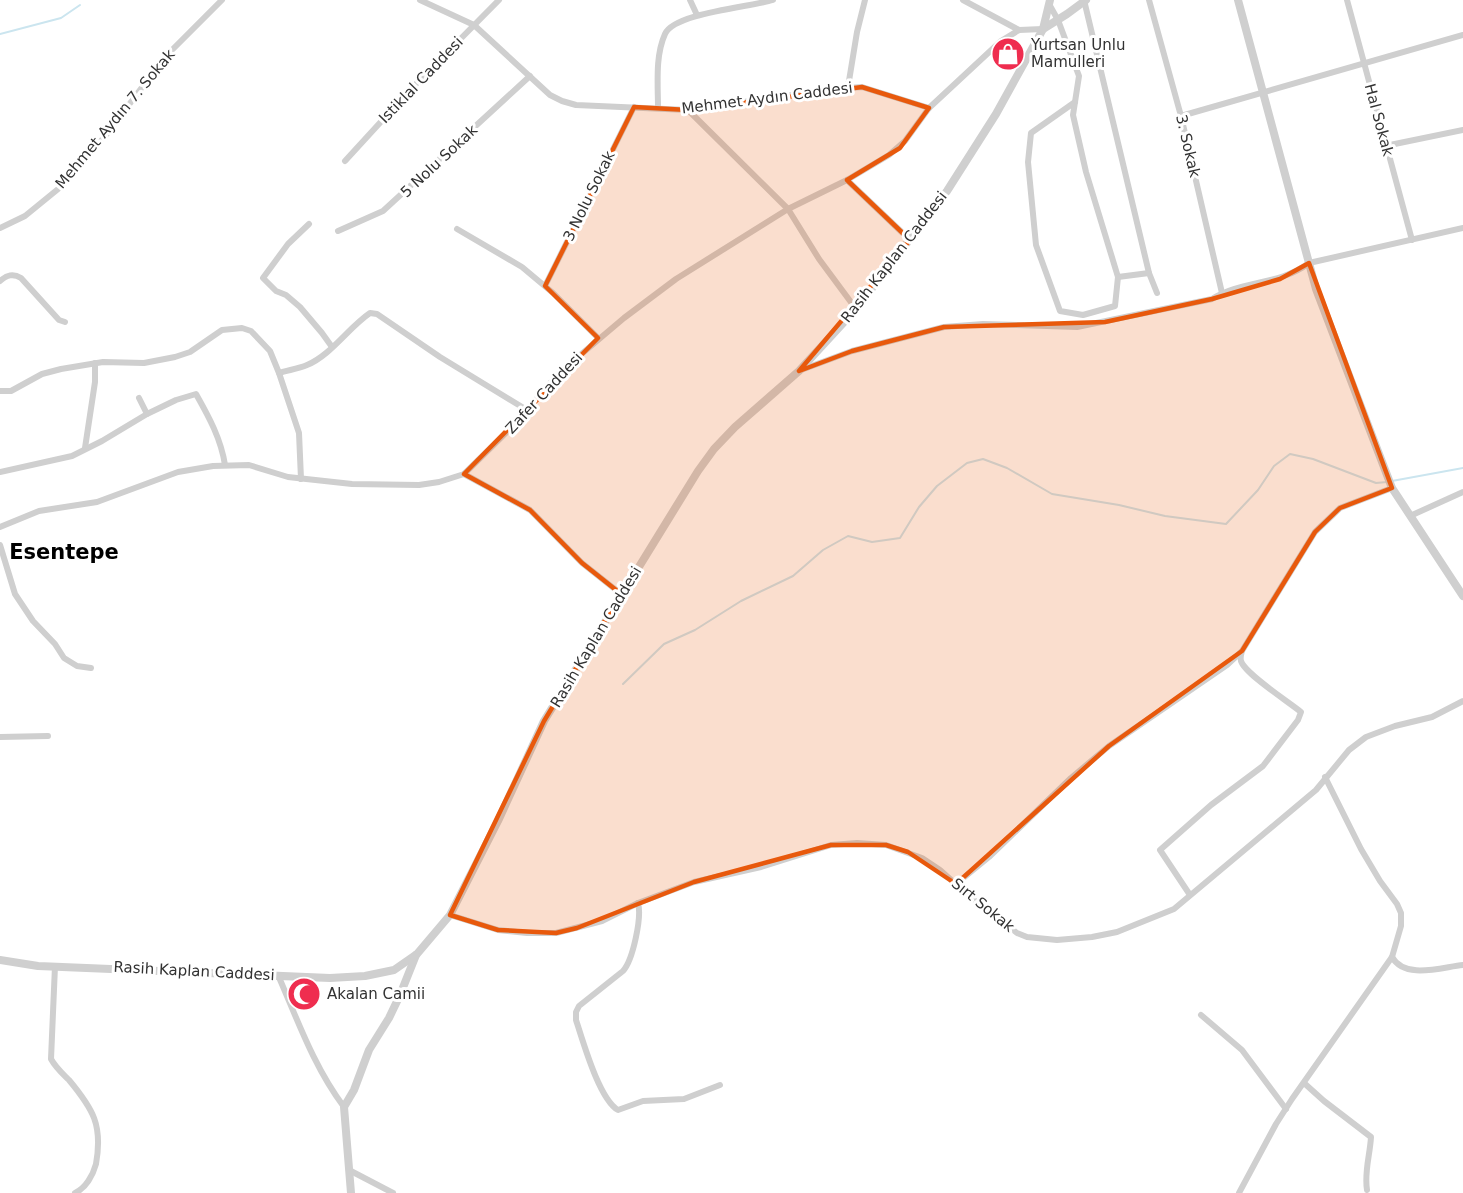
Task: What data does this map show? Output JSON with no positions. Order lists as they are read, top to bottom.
{
  "streets": {
    "street": [
      "Istiklal Caddesi",
      "Mehmet Aydın Caddesi",
      "Mehmet Aydın 7. Sokak",
      "Hal Sokak",
      "3. Sokak",
      "5 Nolu Sokak",
      "3 Nolu Sokak",
      "Rasih Kaplan Caddesi",
      "Zafer Caddesi",
      "Sırt Sokak"
    ]
  },
  "crossings": [
    ["Istiklal Caddesi", "Mehmet Aydın Caddesi"],
    ["Mehmet Aydın Caddesi", "5 Nolu Sokak"],
    ["Mehmet Aydın Caddesi", "3 Nolu Sokak"],
    ["Mehmet Aydın Caddesi", "Zafer Caddesi"],
    ["Rasih Kaplan Caddesi", "Sırt Sokak"]
  ],
  "districts": ["Esentepe"],
  "places": {
    "shop": ["Yurtsan Unlu Mamulleri"],
    "mosque": ["Akalan Camii"]
  }
}
